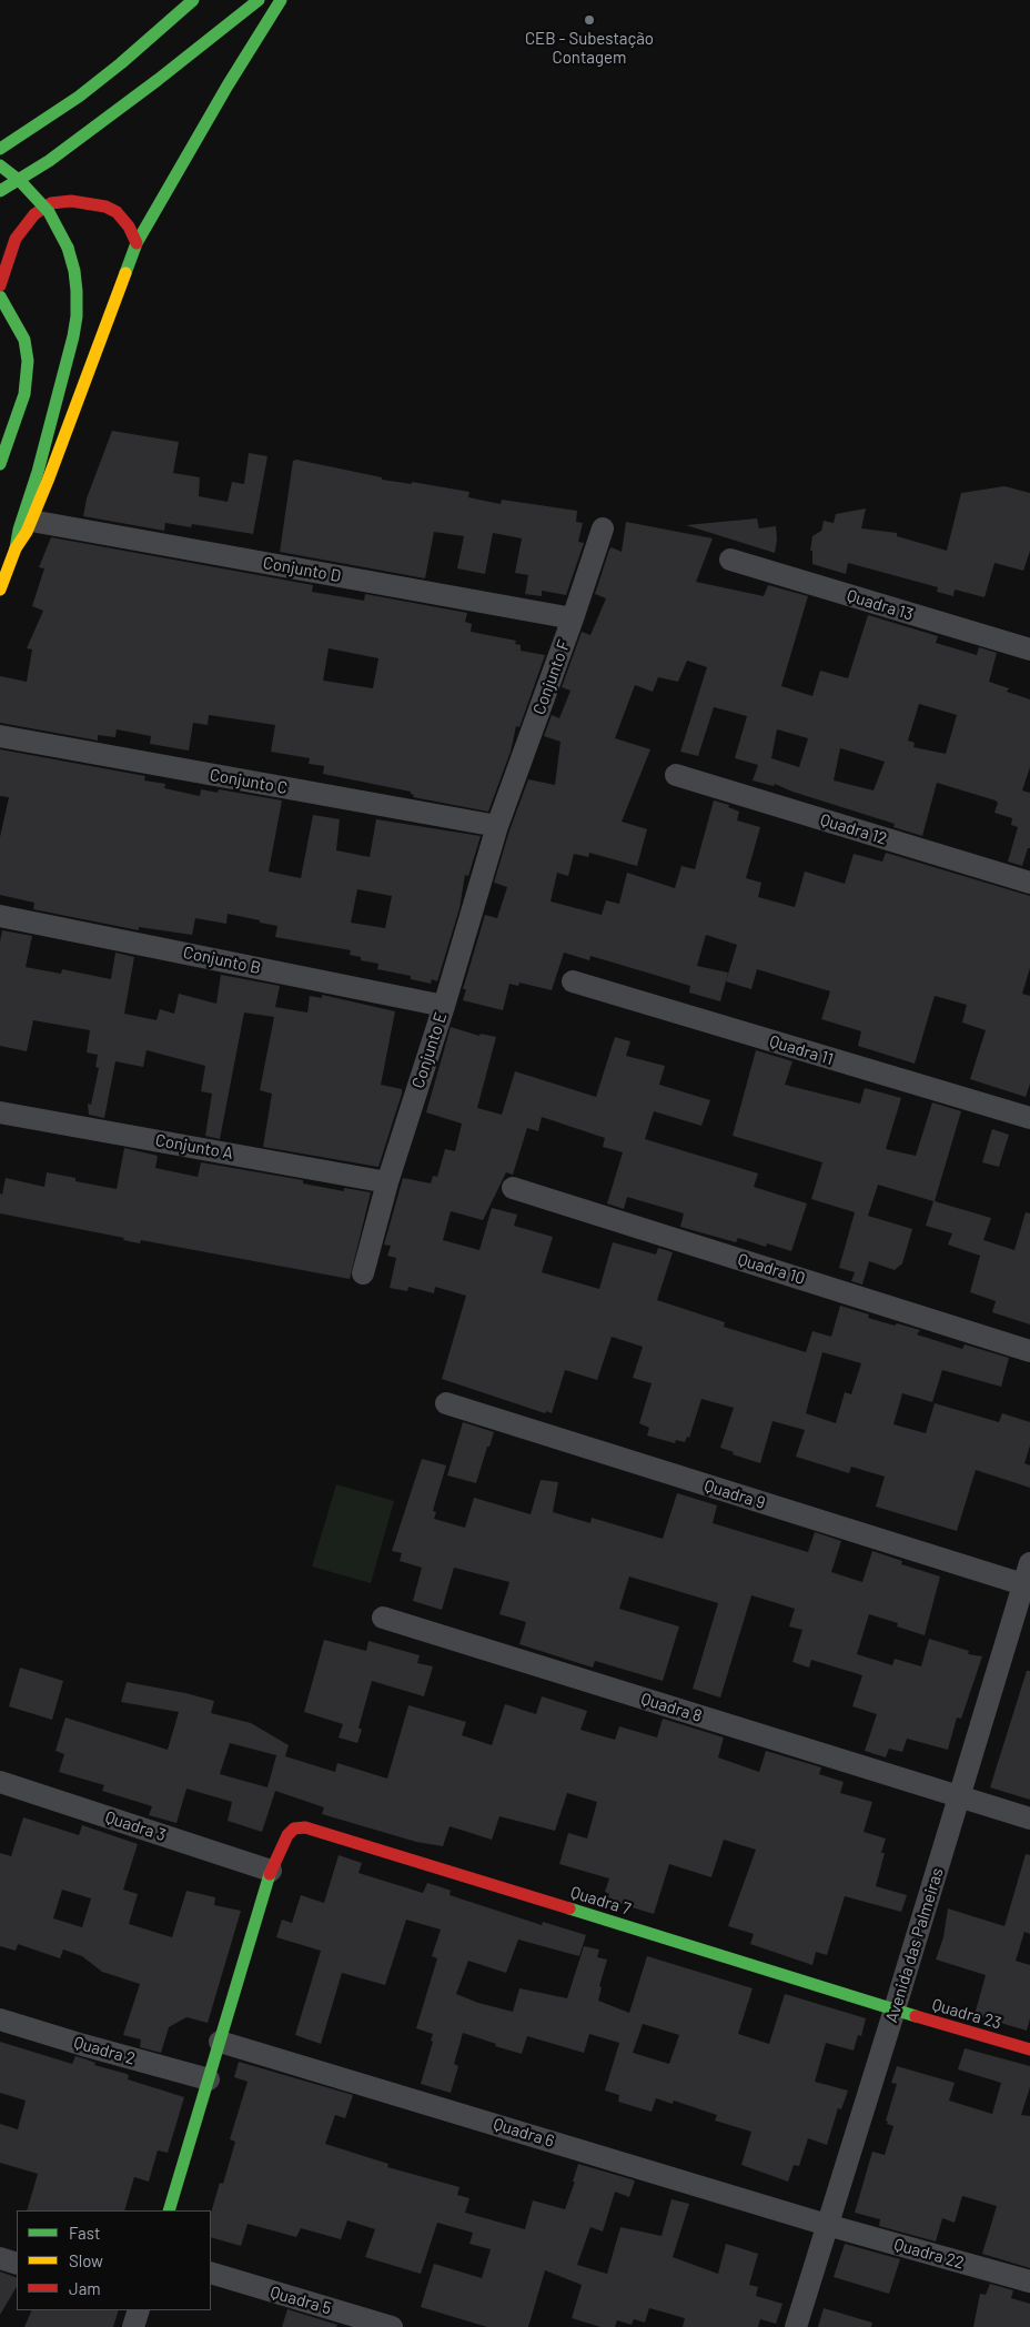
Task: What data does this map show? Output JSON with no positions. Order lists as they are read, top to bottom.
{
  "streets": {
    "main road": ["Quadra 7", "Quadra 23"],
    "street": [
      "Conjunto D",
      "Quadra 13",
      "Conjunto F",
      "Conjunto C",
      "Quadra 12",
      "Conjunto B",
      "Conjunto E",
      "Quadra 11",
      "Conjunto A",
      "Quadra 10",
      "Quadra 9",
      "Quadra 8",
      "Quadra 3",
      "Avenida das Palmeiras",
      "Quadra 2",
      "Quadra 6",
      "Quadra 22",
      "Quadra 5"
    ]
  },
  "crossings": [
    ["Conjunto D", "Conjunto F"],
    ["Conjunto F", "Conjunto C"],
    ["Conjunto F", "Conjunto E"],
    ["Conjunto C", "Conjunto E"],
    ["Conjunto B", "Conjunto E"],
    ["Conjunto E", "Conjunto A"],
    ["Quadra 9", "Avenida das Palmeiras"],
    ["Quadra 8", "Avenida das Palmeiras"],
    ["Quadra 3", "Quadra 7"],
    ["Quadra 7", "Avenida das Palmeiras"],
    ["Quadra 7", "Quadra 23"],
    ["Avenida das Palmeiras", "Quadra 23"],
    ["Avenida das Palmeiras", "Quadra 6"],
    ["Avenida das Palmeiras", "Quadra 22"],
    ["Quadra 6", "Quadra 22"]
  ],
  "places": ["CEB - Subestação Contagem"],
  "legend": ["Fast", "Slow", "Jam"]
}
